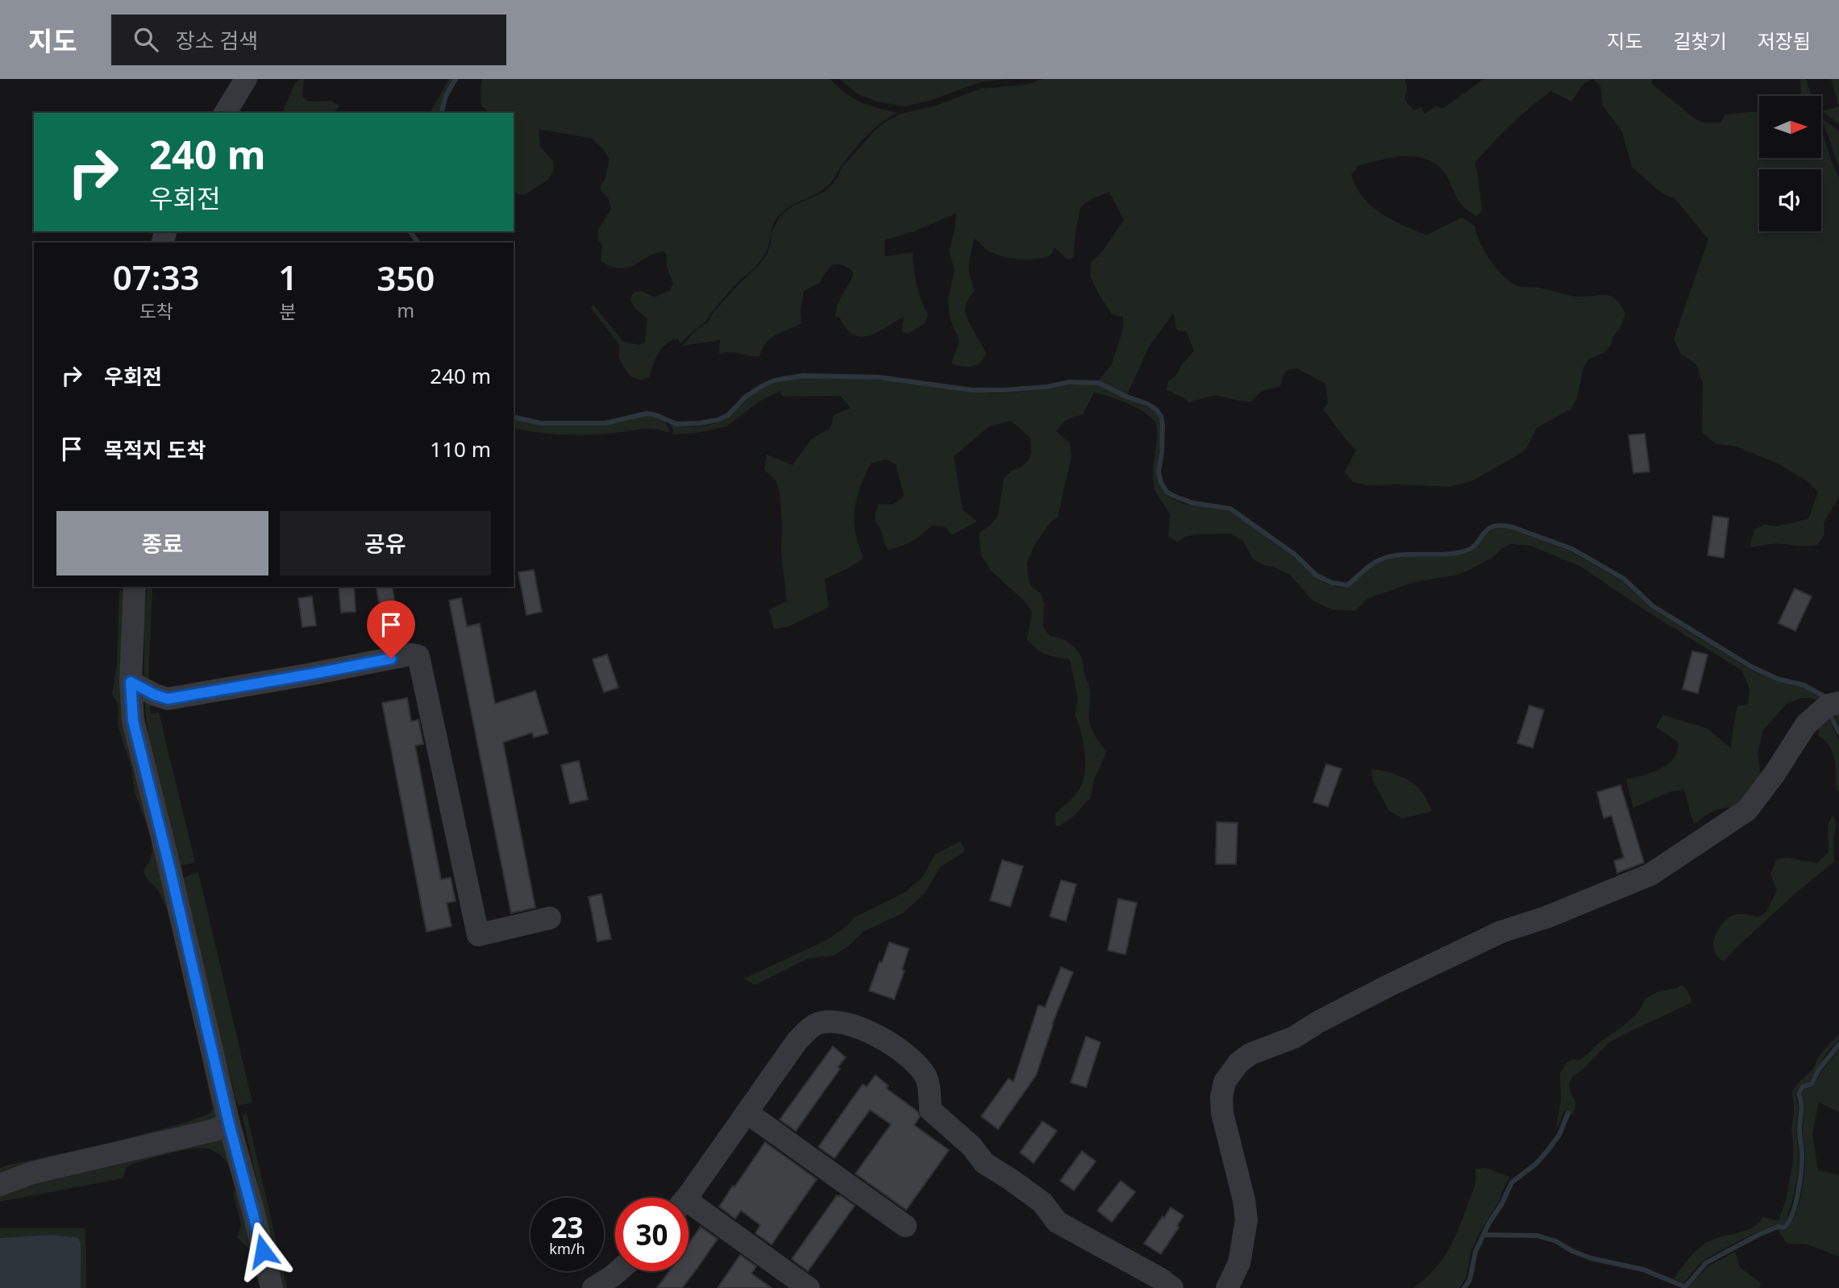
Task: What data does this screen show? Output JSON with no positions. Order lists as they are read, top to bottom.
{
  "north": "right",
  "page": {
    "header": "지도",
    "search": "장소 검색",
    "nav": ["지도", "길찾기", "저장됨"],
    "turn": ["240 m", "우회전"],
    "eta": [
      "07:33",
      "도착",
      "1",
      "분",
      "350",
      "m"
    ],
    "list": [
      {
        "name": "우회전",
        "value": "240 m"
      },
      {
        "name": "목적지 도착",
        "value": "110 m"
      }
    ],
    "buttons": ["종료", "공유"],
    "speed": "23 km/h",
    "limit": "30"
  }
}
